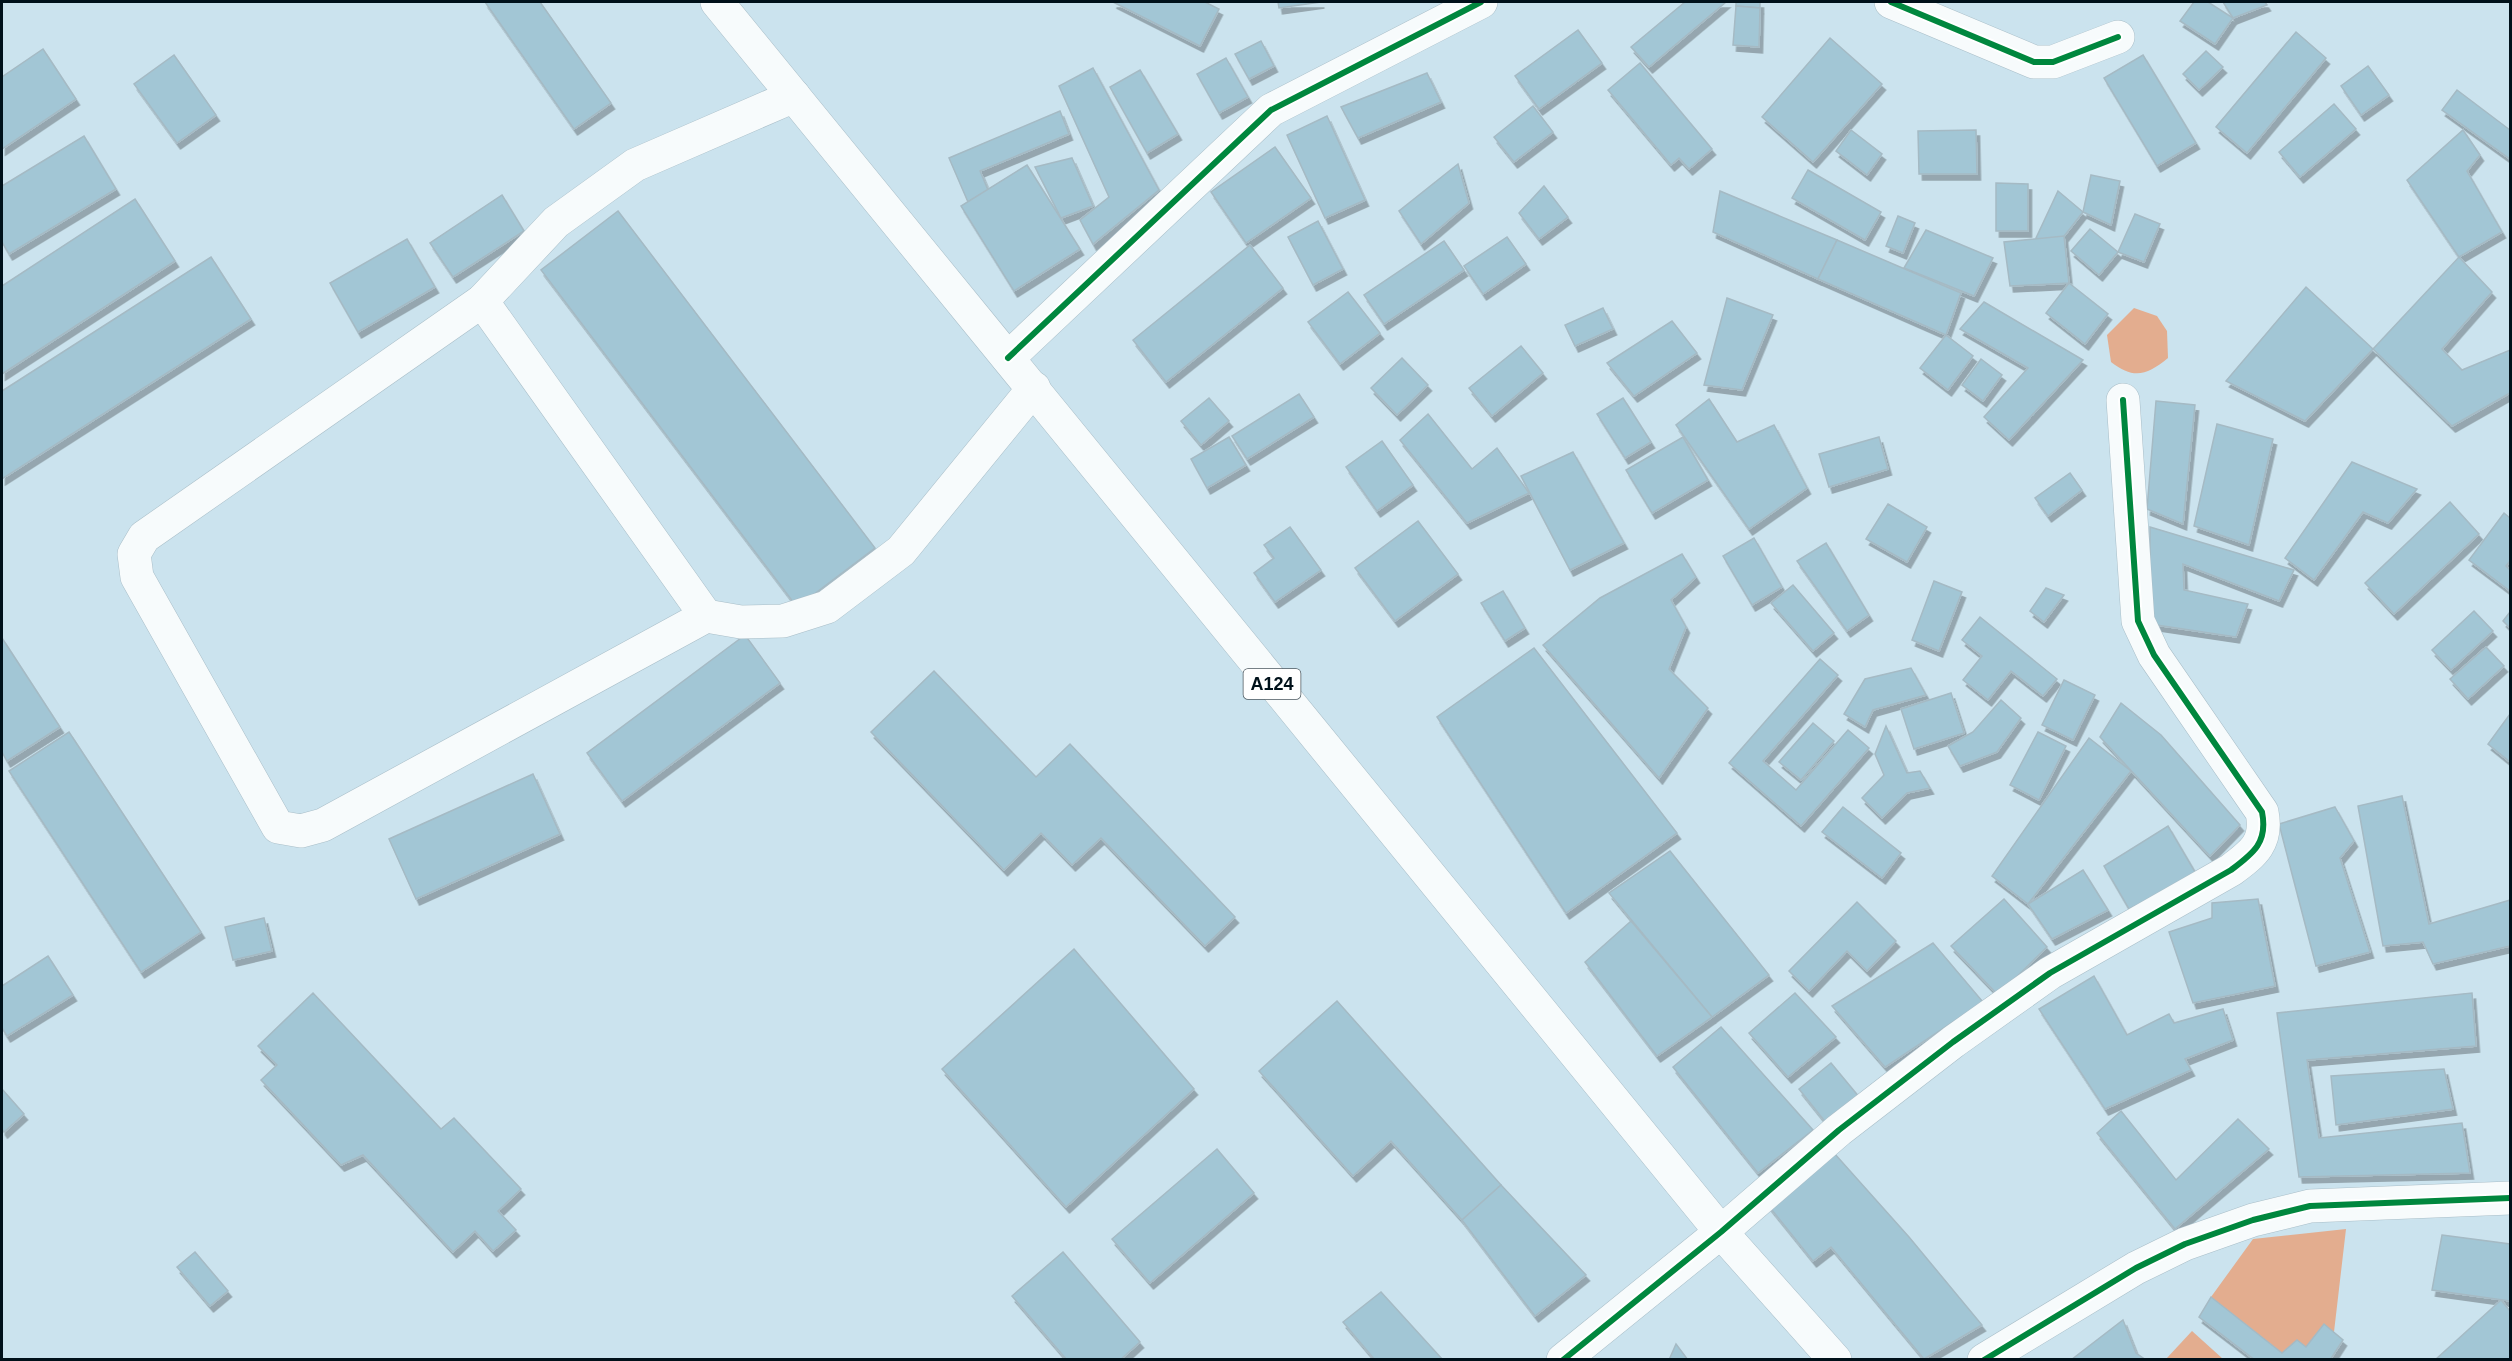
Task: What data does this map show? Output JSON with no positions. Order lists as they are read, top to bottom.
{
  "streets": {
    "main road": ["A124"]
  }
}
